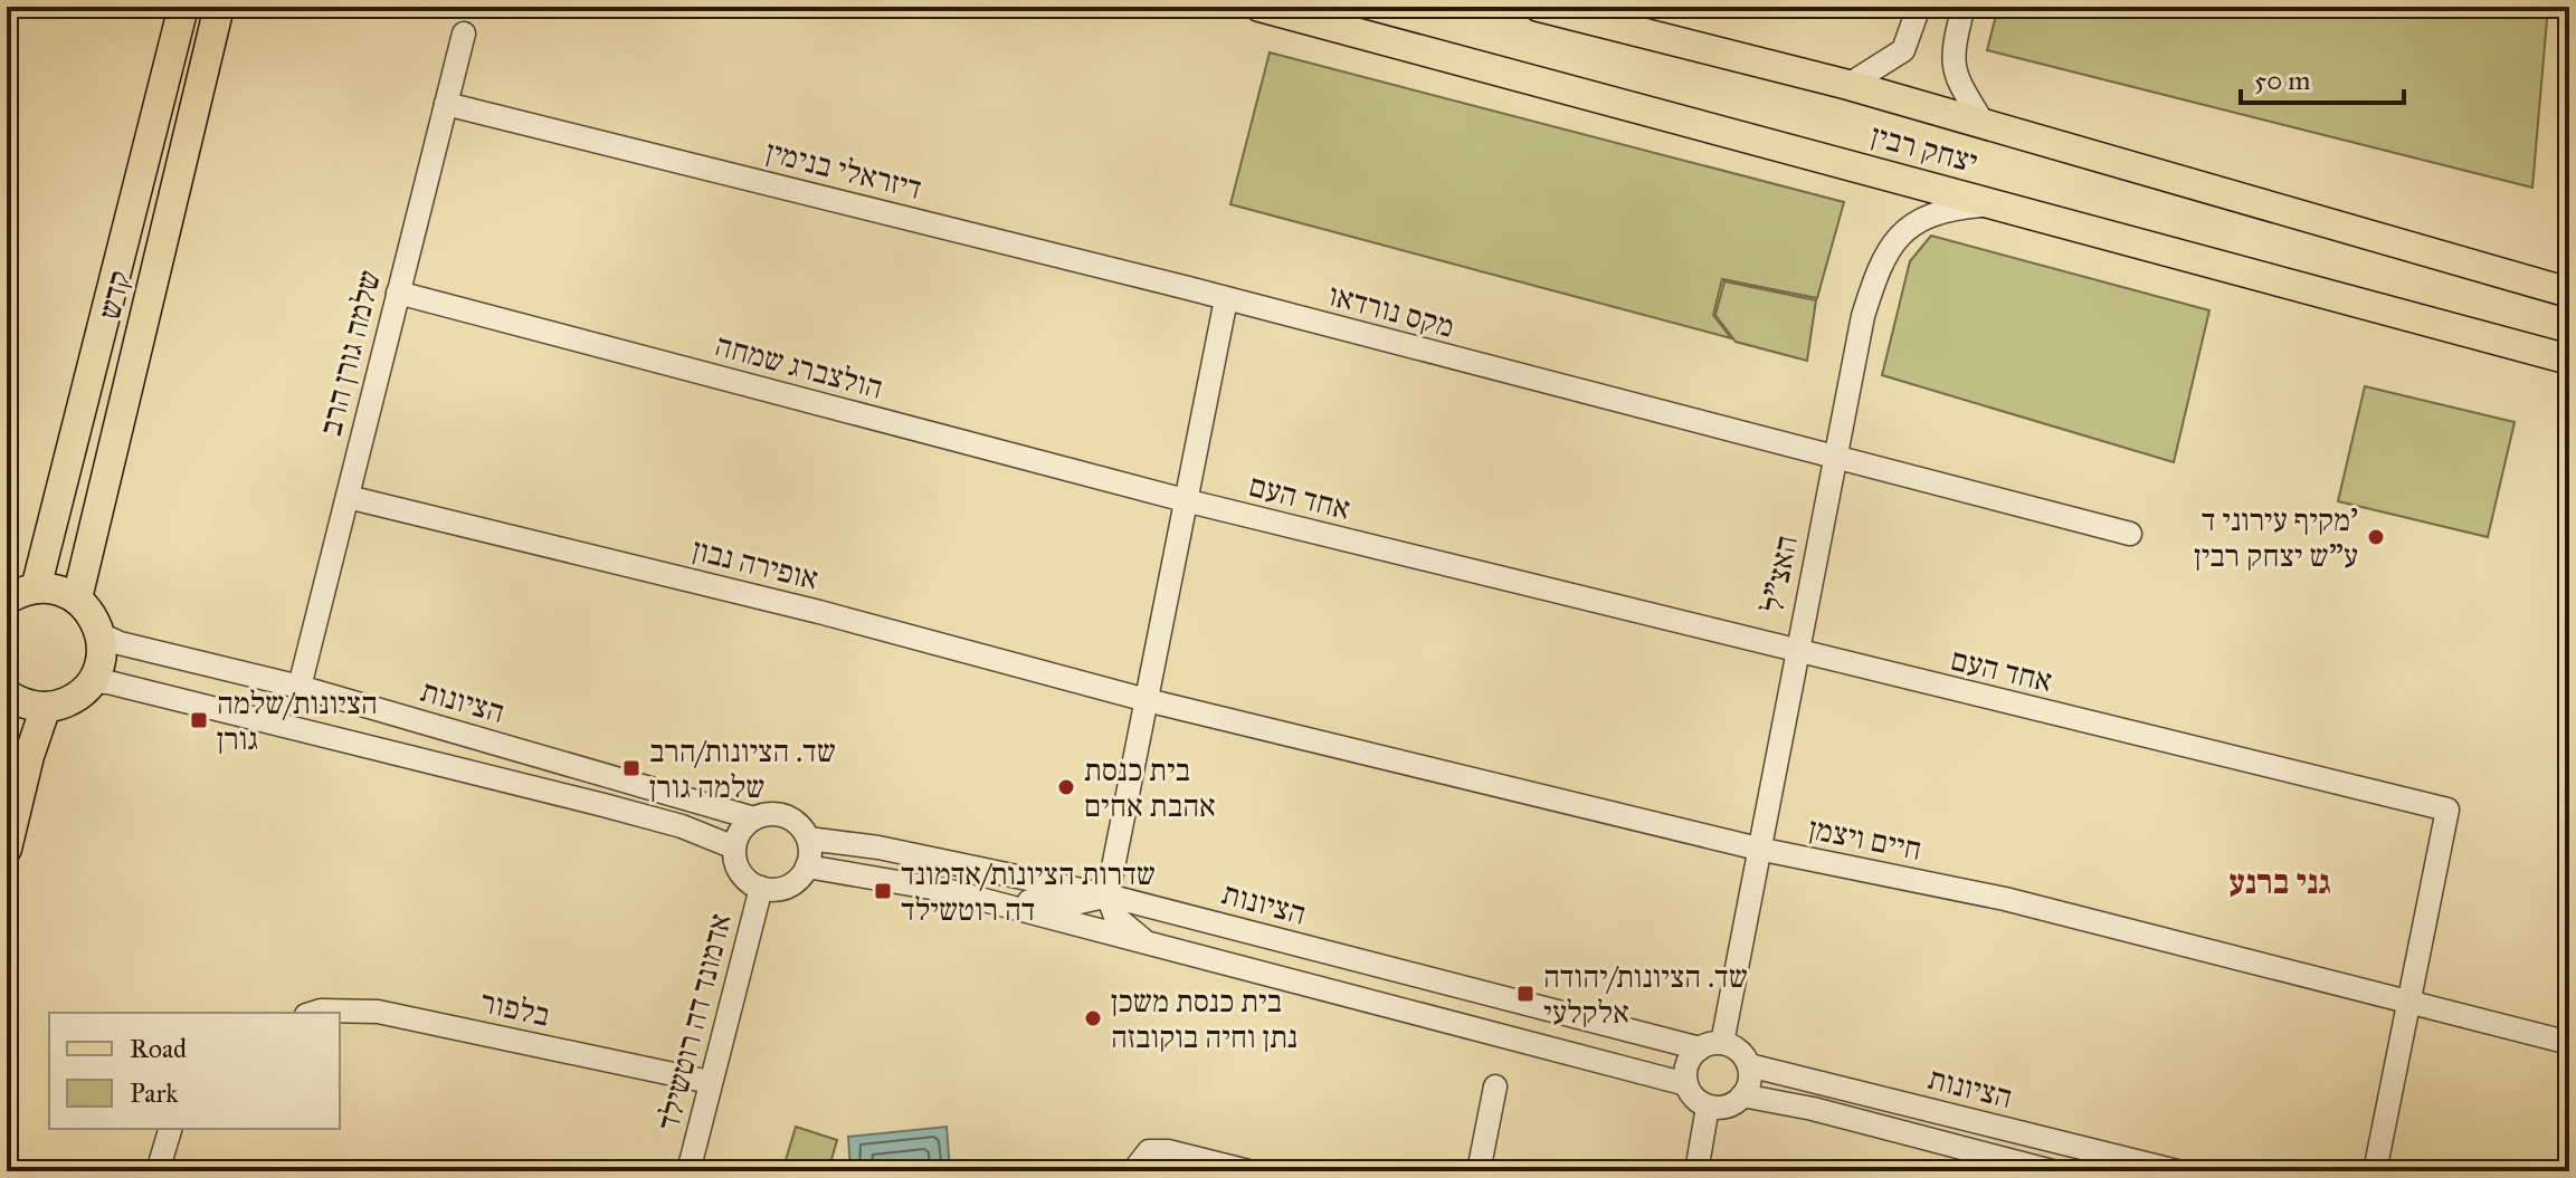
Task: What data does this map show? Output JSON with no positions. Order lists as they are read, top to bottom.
{
  "streets": {
    "main road": ["יצחק רבין", "קדש"],
    "street": [
      "דיזראלי בנימין",
      "מקס נורדאו",
      "שלמה גורן הרב",
      "הולצברג שמחה",
      "אחד העם",
      "אופירה נבון",
      "האצ\"ל",
      "הציונות",
      "חיים ויצמן",
      "בלפור",
      "אדמונד דה רוטשילד"
    ]
  },
  "crossings": [
    ["יצחק רבין", "האצ\"ל"],
    ["דיזראלי בנימין", "מקס נורדאו"],
    ["דיזראלי בנימין", "שלמה גורן הרב"],
    ["מקס נורדאו", "האצ\"ל"],
    ["שלמה גורן הרב", "הולצברג שמחה"],
    ["שלמה גורן הרב", "אופירה נבון"],
    ["שלמה גורן הרב", "הציונות"],
    ["הולצברג שמחה", "אחד העם"],
    ["אחד העם", "האצ\"ל"],
    ["אחד העם", "חיים ויצמן"],
    ["אופירה נבון", "חיים ויצמן"],
    ["האצ\"ל", "הציונות"],
    ["האצ\"ל", "חיים ויצמן"],
    ["הציונות", "אדמונד דה רוטשילד"],
    ["בלפור", "אדמונד דה רוטשילד"]
  ],
  "districts": ["גני ברנע"],
  "places": {
    "other": ["מקיף עירוני ד' ע\"ש יצחק רבין", "בית כנסת אהבת אחים", "בית כנסת משכן נתן וחיה בוקובזה"],
    "transit": [
      "הציונות/שלמה גורן",
      "שד. הציונות/הרב שלמה גורן",
      "שדרות הציונות/אדמונד דה רוטשילד",
      "שד. הציונות/יהודה אלקלעי"
    ]
  },
  "legend": ["Road", "Park"],
  "scale_bar": "50 m"
}
